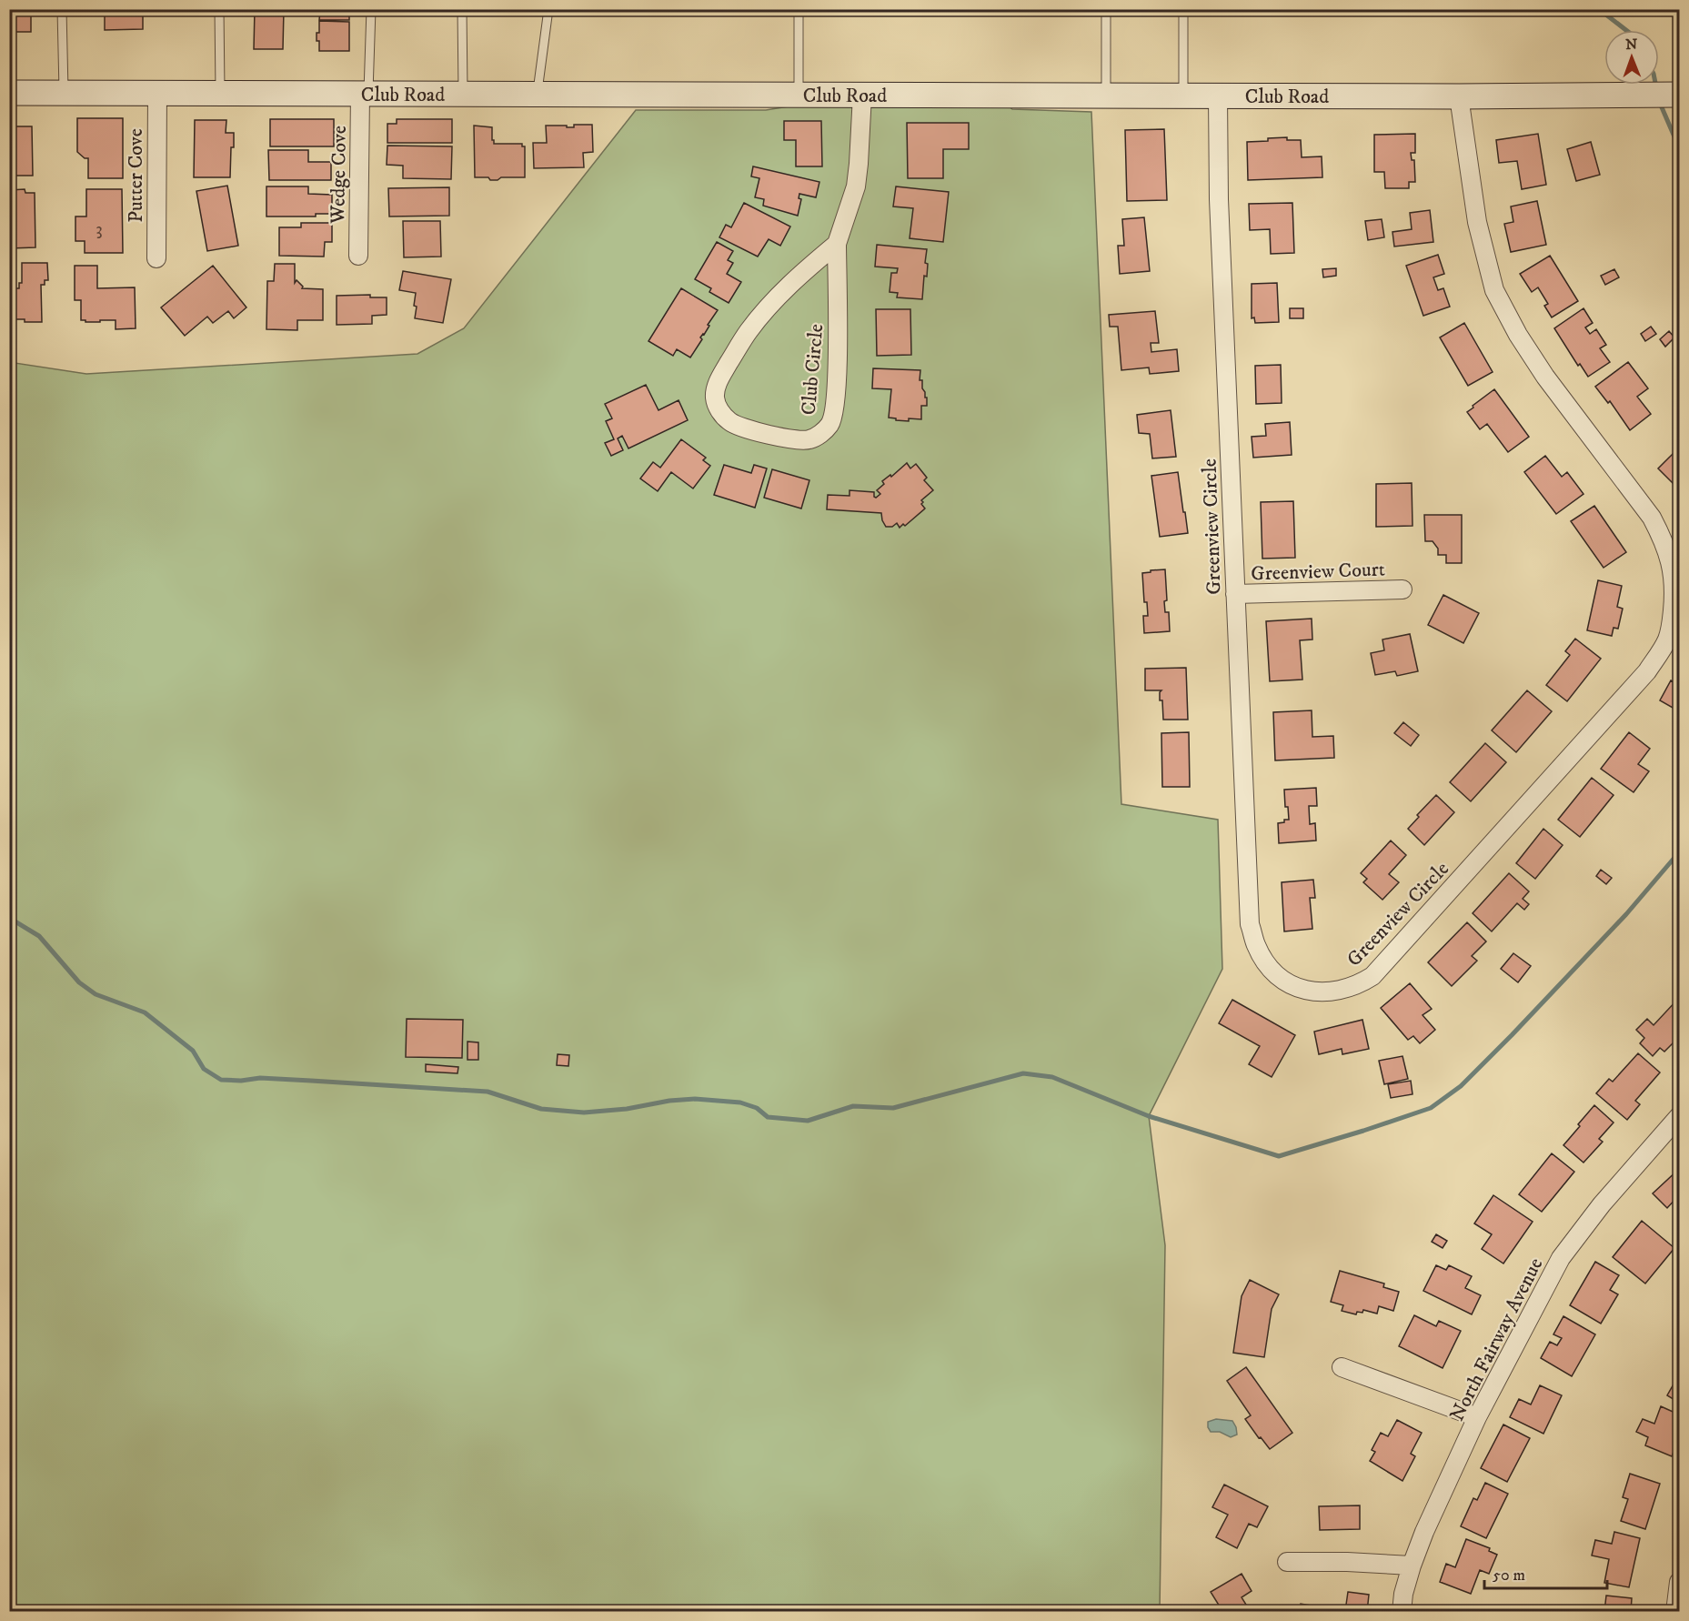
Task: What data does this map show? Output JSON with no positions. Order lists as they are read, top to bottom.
{
  "streets": {
    "street": [
      "Club Road",
      "Wedge Cove",
      "Putter Cove",
      "Club Circle",
      "Greenview Circle",
      "Greenview Court",
      "North Fairway Avenue"
    ]
  },
  "crossings": [
    ["Club Road", "Wedge Cove"],
    ["Club Road", "Putter Cove"],
    ["Club Road", "Club Circle"],
    ["Club Road", "Greenview Circle"],
    ["Greenview Circle", "Greenview Court"]
  ],
  "house_numbers": ["3"],
  "scale_bar": "50 m",
  "north": "top"
}
